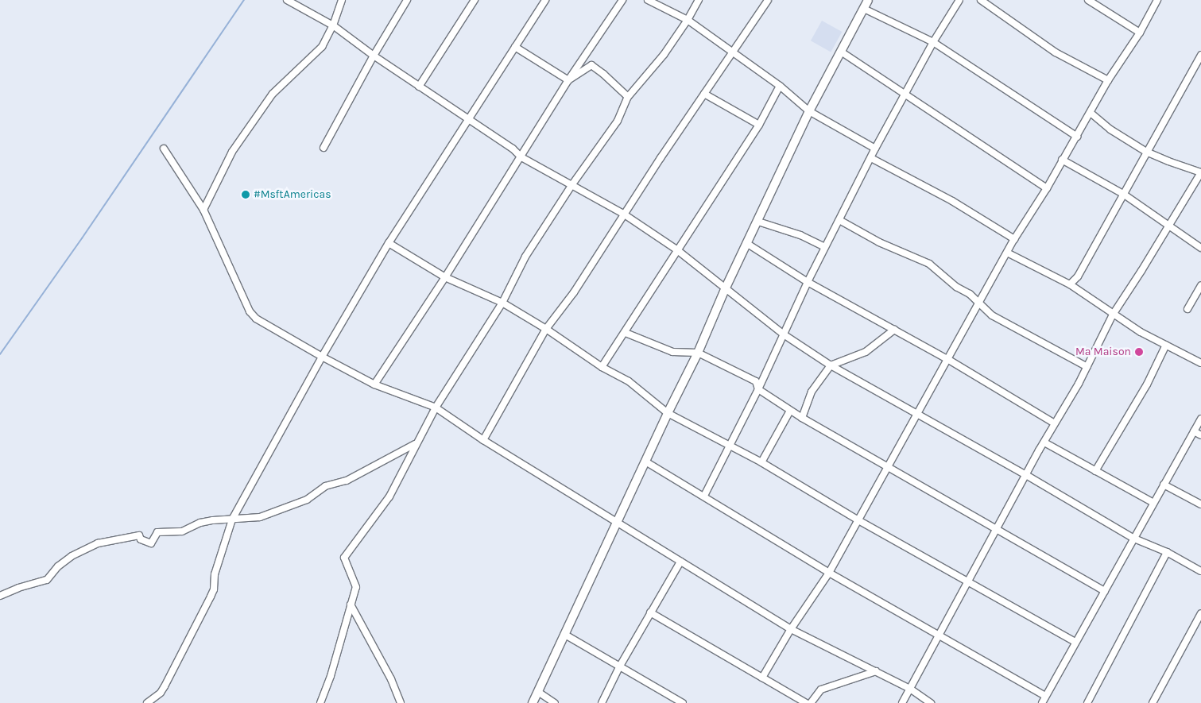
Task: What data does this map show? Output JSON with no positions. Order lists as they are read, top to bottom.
{
  "places": ["#MsftAmericas", "Ma Maison"]
}
